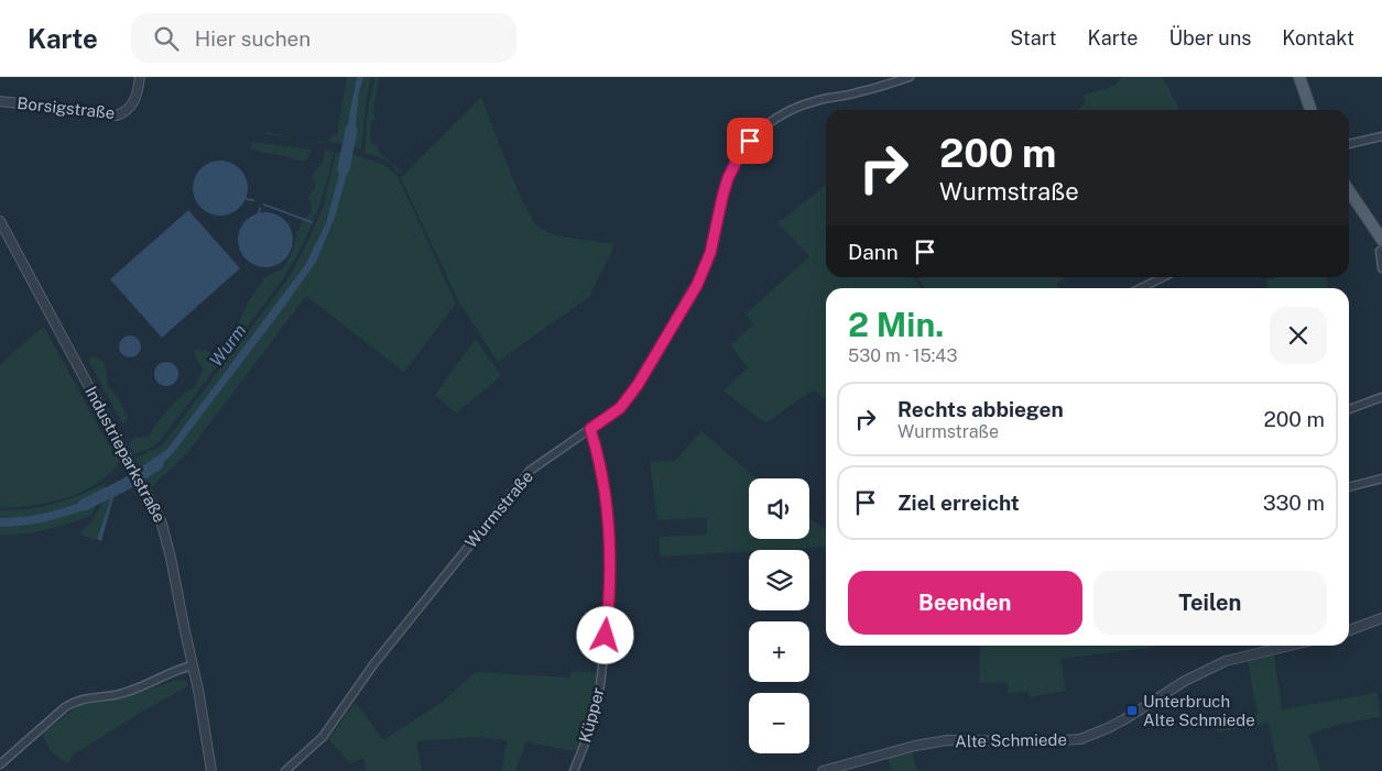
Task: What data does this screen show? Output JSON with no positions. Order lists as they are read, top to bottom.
{
  "streets": {
    "street": [
      "Borsigstraße",
      "Industrieparkstraße",
      "Wurmstraße",
      "Küpper",
      "Alte Schmiede"
    ]
  },
  "crossings": [
    ["Wurmstraße", "Küpper"]
  ],
  "water": ["Wurm"],
  "places": {
    "transit": ["Unterbruch Alte Schmiede"]
  },
  "page": {
    "header": "Karte",
    "search": "Hier suchen",
    "nav": [
      "Start",
      "Karte",
      "Über uns",
      "Kontakt"
    ],
    "turn": ["200 m", "Wurmstraße"],
    "then": "Dann",
    "heading": ["2 Min.", "530 m · 15:43"],
    "list": [
      {
        "name": "Rechts abbiegen",
        "note": "Wurmstraße",
        "value": "200 m"
      },
      {
        "name": "Ziel erreicht",
        "value": "330 m"
      }
    ],
    "map_buttons": ["+", "−"],
    "buttons": ["Beenden", "Teilen"]
  }
}
